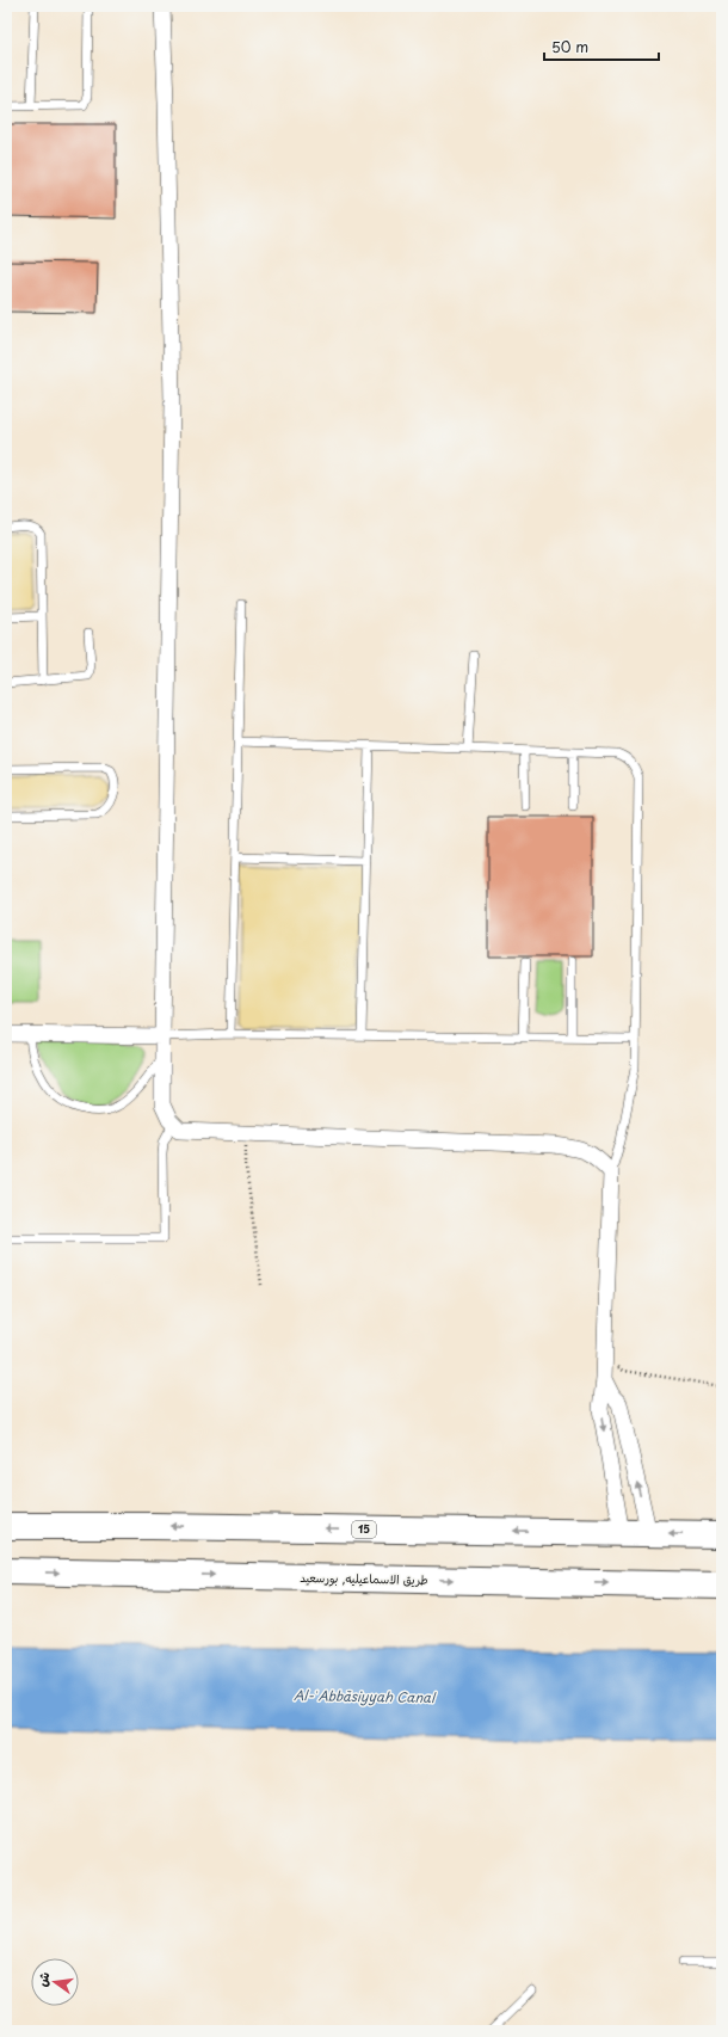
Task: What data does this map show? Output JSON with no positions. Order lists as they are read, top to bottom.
{
  "streets": {
    "highway": ["15", "طريق الاسماعيليه, بورسعيد"]
  },
  "water": ["Al-ʿAbbāsiyyah Canal"],
  "scale_bar": "50 m",
  "north": "left"
}
